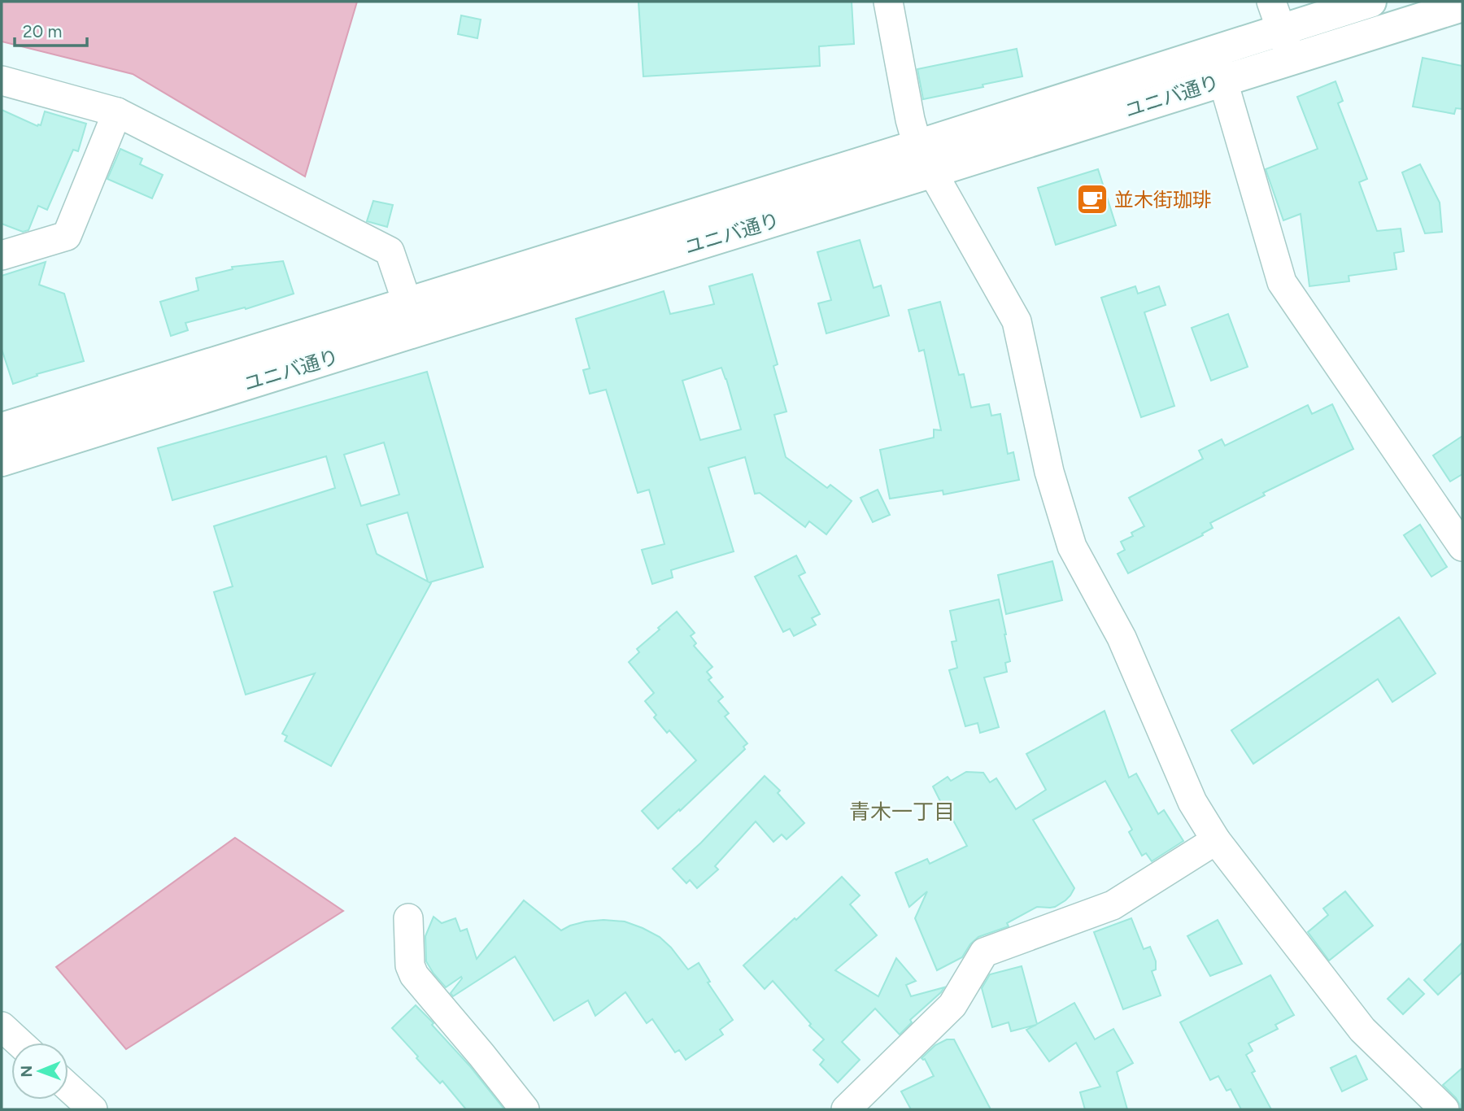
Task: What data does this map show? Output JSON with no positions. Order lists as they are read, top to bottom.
{
  "streets": {
    "street": ["ユニバ通り"]
  },
  "districts": ["青木一丁目"],
  "places": {
    "cafe": ["並木街珈琲"]
  },
  "scale_bar": "20 m",
  "north": "left"
}
